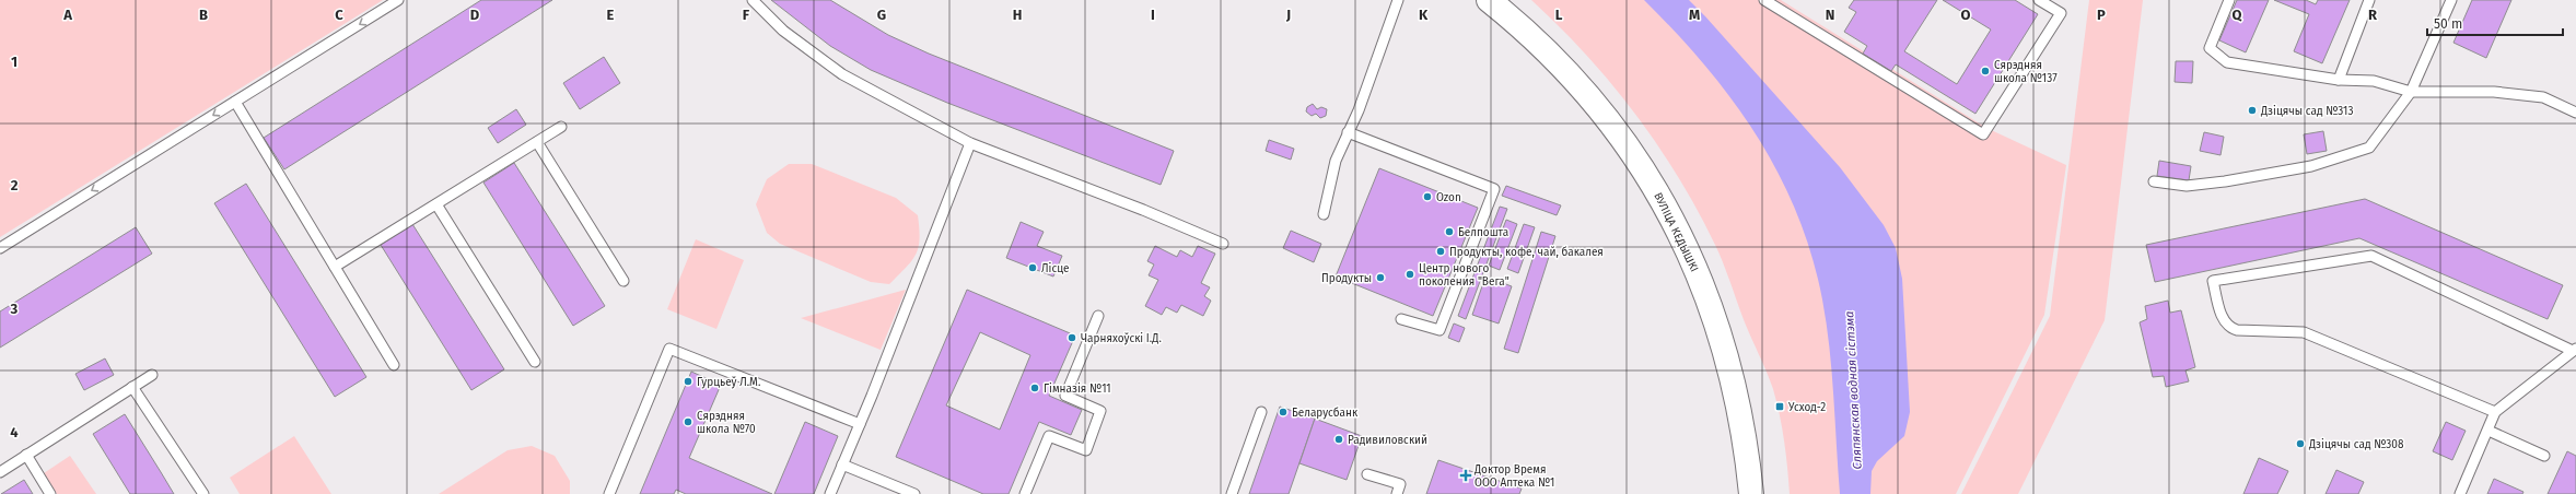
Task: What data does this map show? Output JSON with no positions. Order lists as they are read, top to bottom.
{
  "streets": {
    "street": ["ВУЛІЦА КЕДЫШКІ"]
  },
  "water": ["Сляпянская водная сістэма"],
  "places": {
    "other": [
      "Сярэдняя школа №137",
      "Дзіцячы сад №313",
      "Ozon",
      "Белпошта",
      "Продукты, кофе, чай, бакалея",
      "Лісце",
      "Центр нового поколения \"Вега\"",
      "Продукты",
      "Чарняхоўскі І.Д.",
      "Гурцьеў Л.М.",
      "Гімназія №11",
      "Беларусбанк",
      "Сярэдняя школа №70",
      "Радивиловский",
      "Дзіцячы сад №308"
    ],
    "transit": ["Усход-2"],
    "health": ["Доктор Время ООО Аптека №1"]
  },
  "scale_bar": "50 m",
  "grid": {
    "columns": [
      "A",
      "B",
      "C",
      "D",
      "E",
      "F",
      "G",
      "H",
      "I",
      "J",
      "K",
      "L",
      "M",
      "N",
      "O",
      "P",
      "Q",
      "R"
    ],
    "rows": [
      "1",
      "2",
      "3",
      "4"
    ]
  }
}
